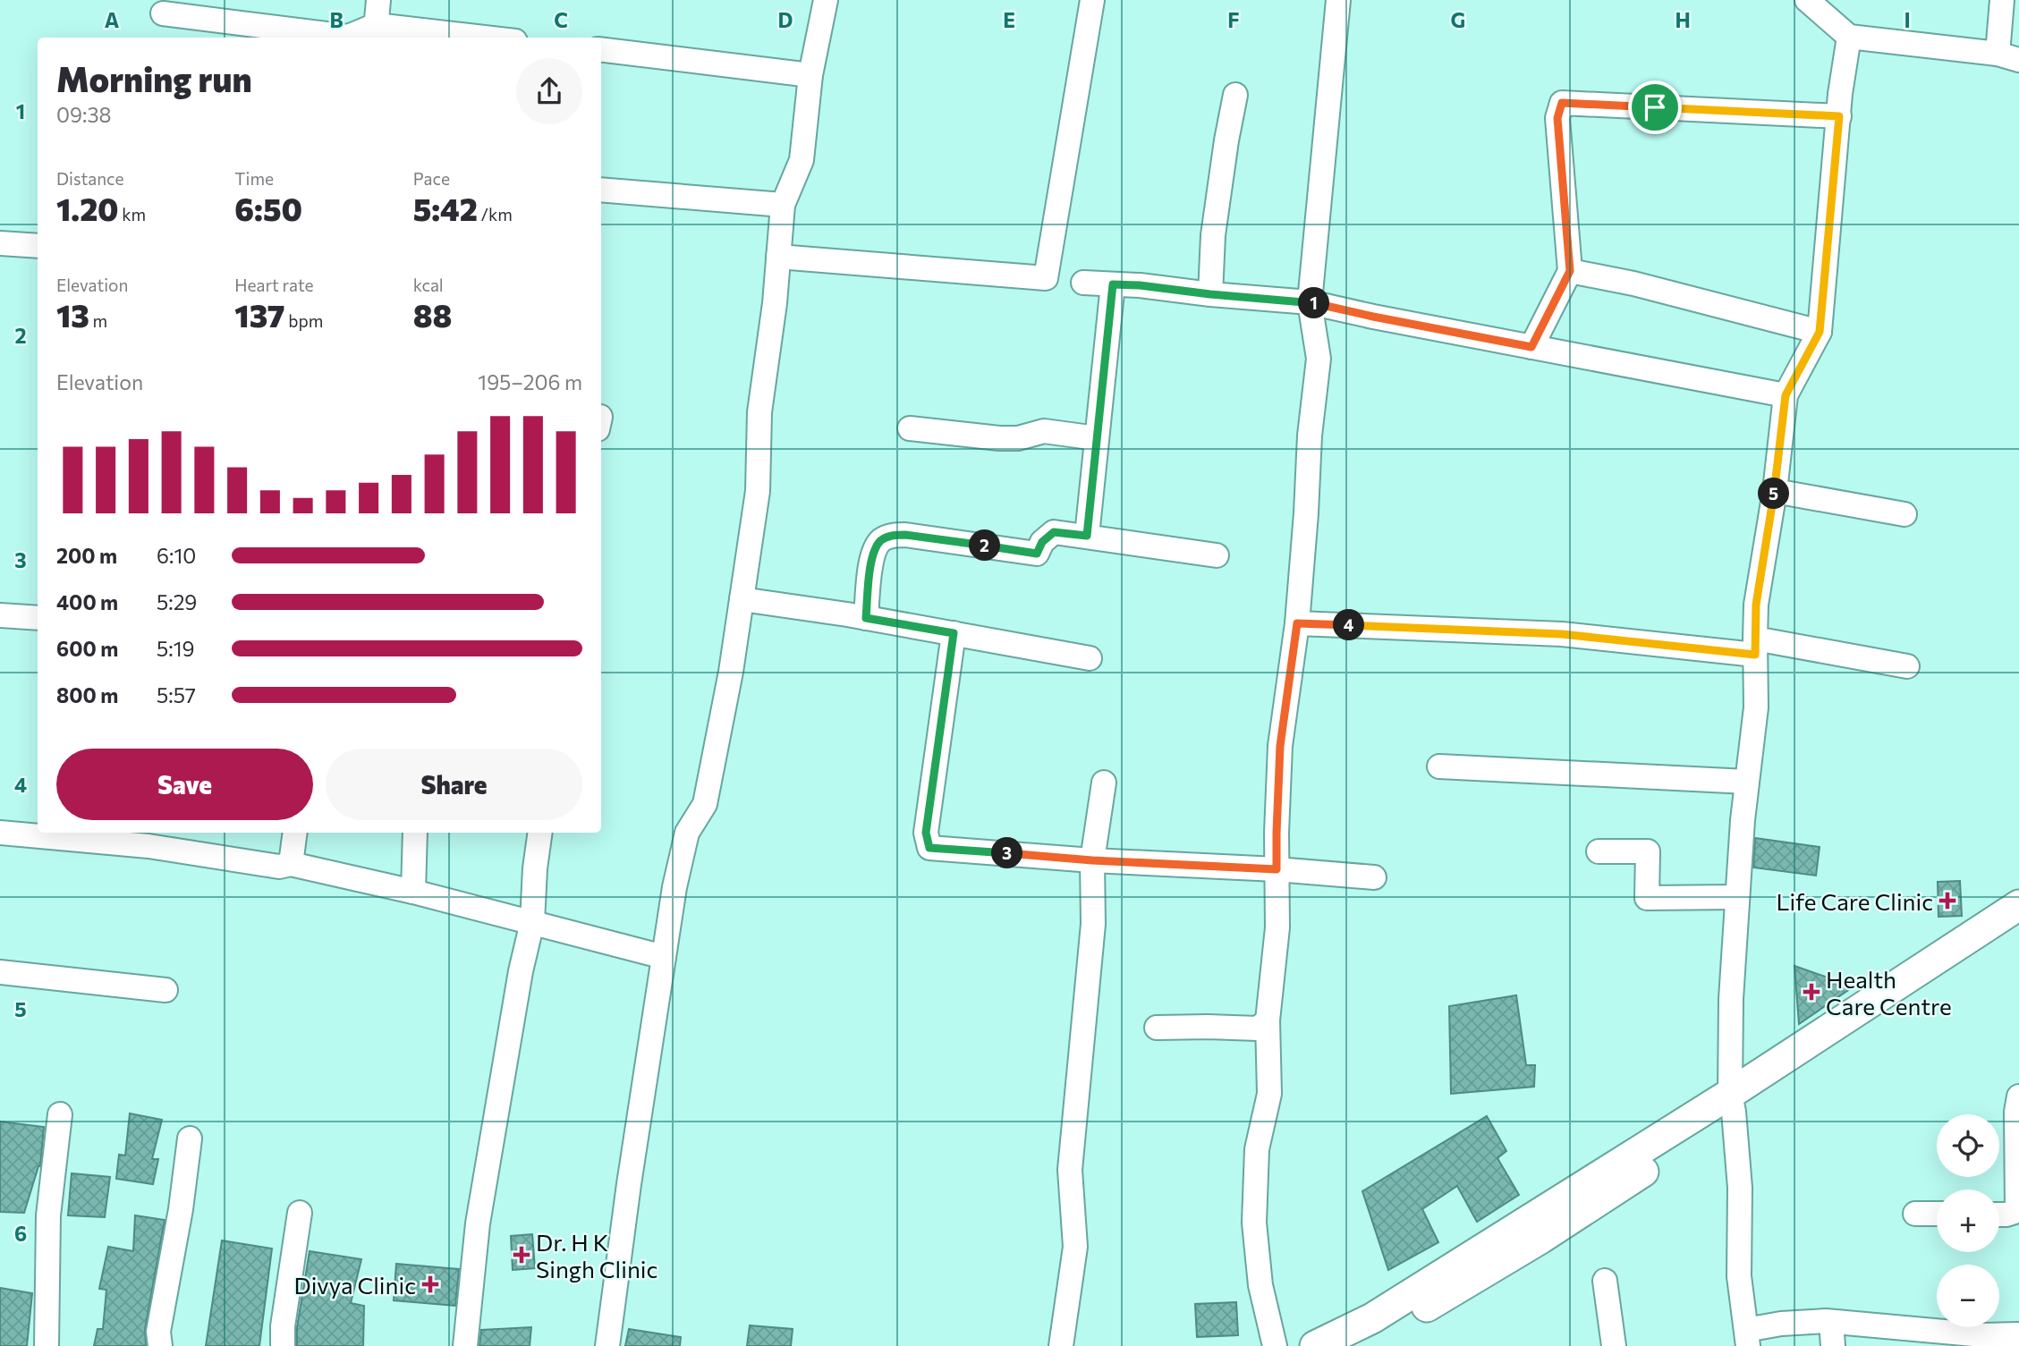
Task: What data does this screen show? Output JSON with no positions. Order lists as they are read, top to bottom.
{
  "places": {
    "health": [
      "Life Care Clinic",
      "Health Care Centre",
      "Dr. H K Singh Clinic",
      "Divya Clinic"
    ]
  },
  "page": {
    "heading": ["Morning run", "09:38"],
    "stats": [
      ["Distance", "1.20 km"],
      ["Time", "6:50"],
      ["Pace", "5:42 /km"],
      ["Elevation", "13 m"],
      ["Heart rate", "137 bpm"],
      ["kcal", "88"]
    ],
    "pins": [
      "1",
      "5",
      "2",
      "4",
      "3"
    ],
    "chart": ["Elevation", "195–206 m"],
    "list": [
      {
        "name": "200 m",
        "note": "6:10"
      },
      {
        "name": "400 m",
        "note": "5:29"
      },
      {
        "name": "600 m",
        "note": "5:19"
      },
      {
        "name": "800 m",
        "note": "5:57"
      }
    ],
    "buttons": ["Save", "Share"],
    "map_buttons": ["+", "−"]
  },
  "grid": {
    "columns": [
      "A",
      "B",
      "C",
      "D",
      "E",
      "F",
      "G",
      "H",
      "I"
    ],
    "rows": [
      "1",
      "2",
      "3",
      "4",
      "5",
      "6"
    ]
  }
}
